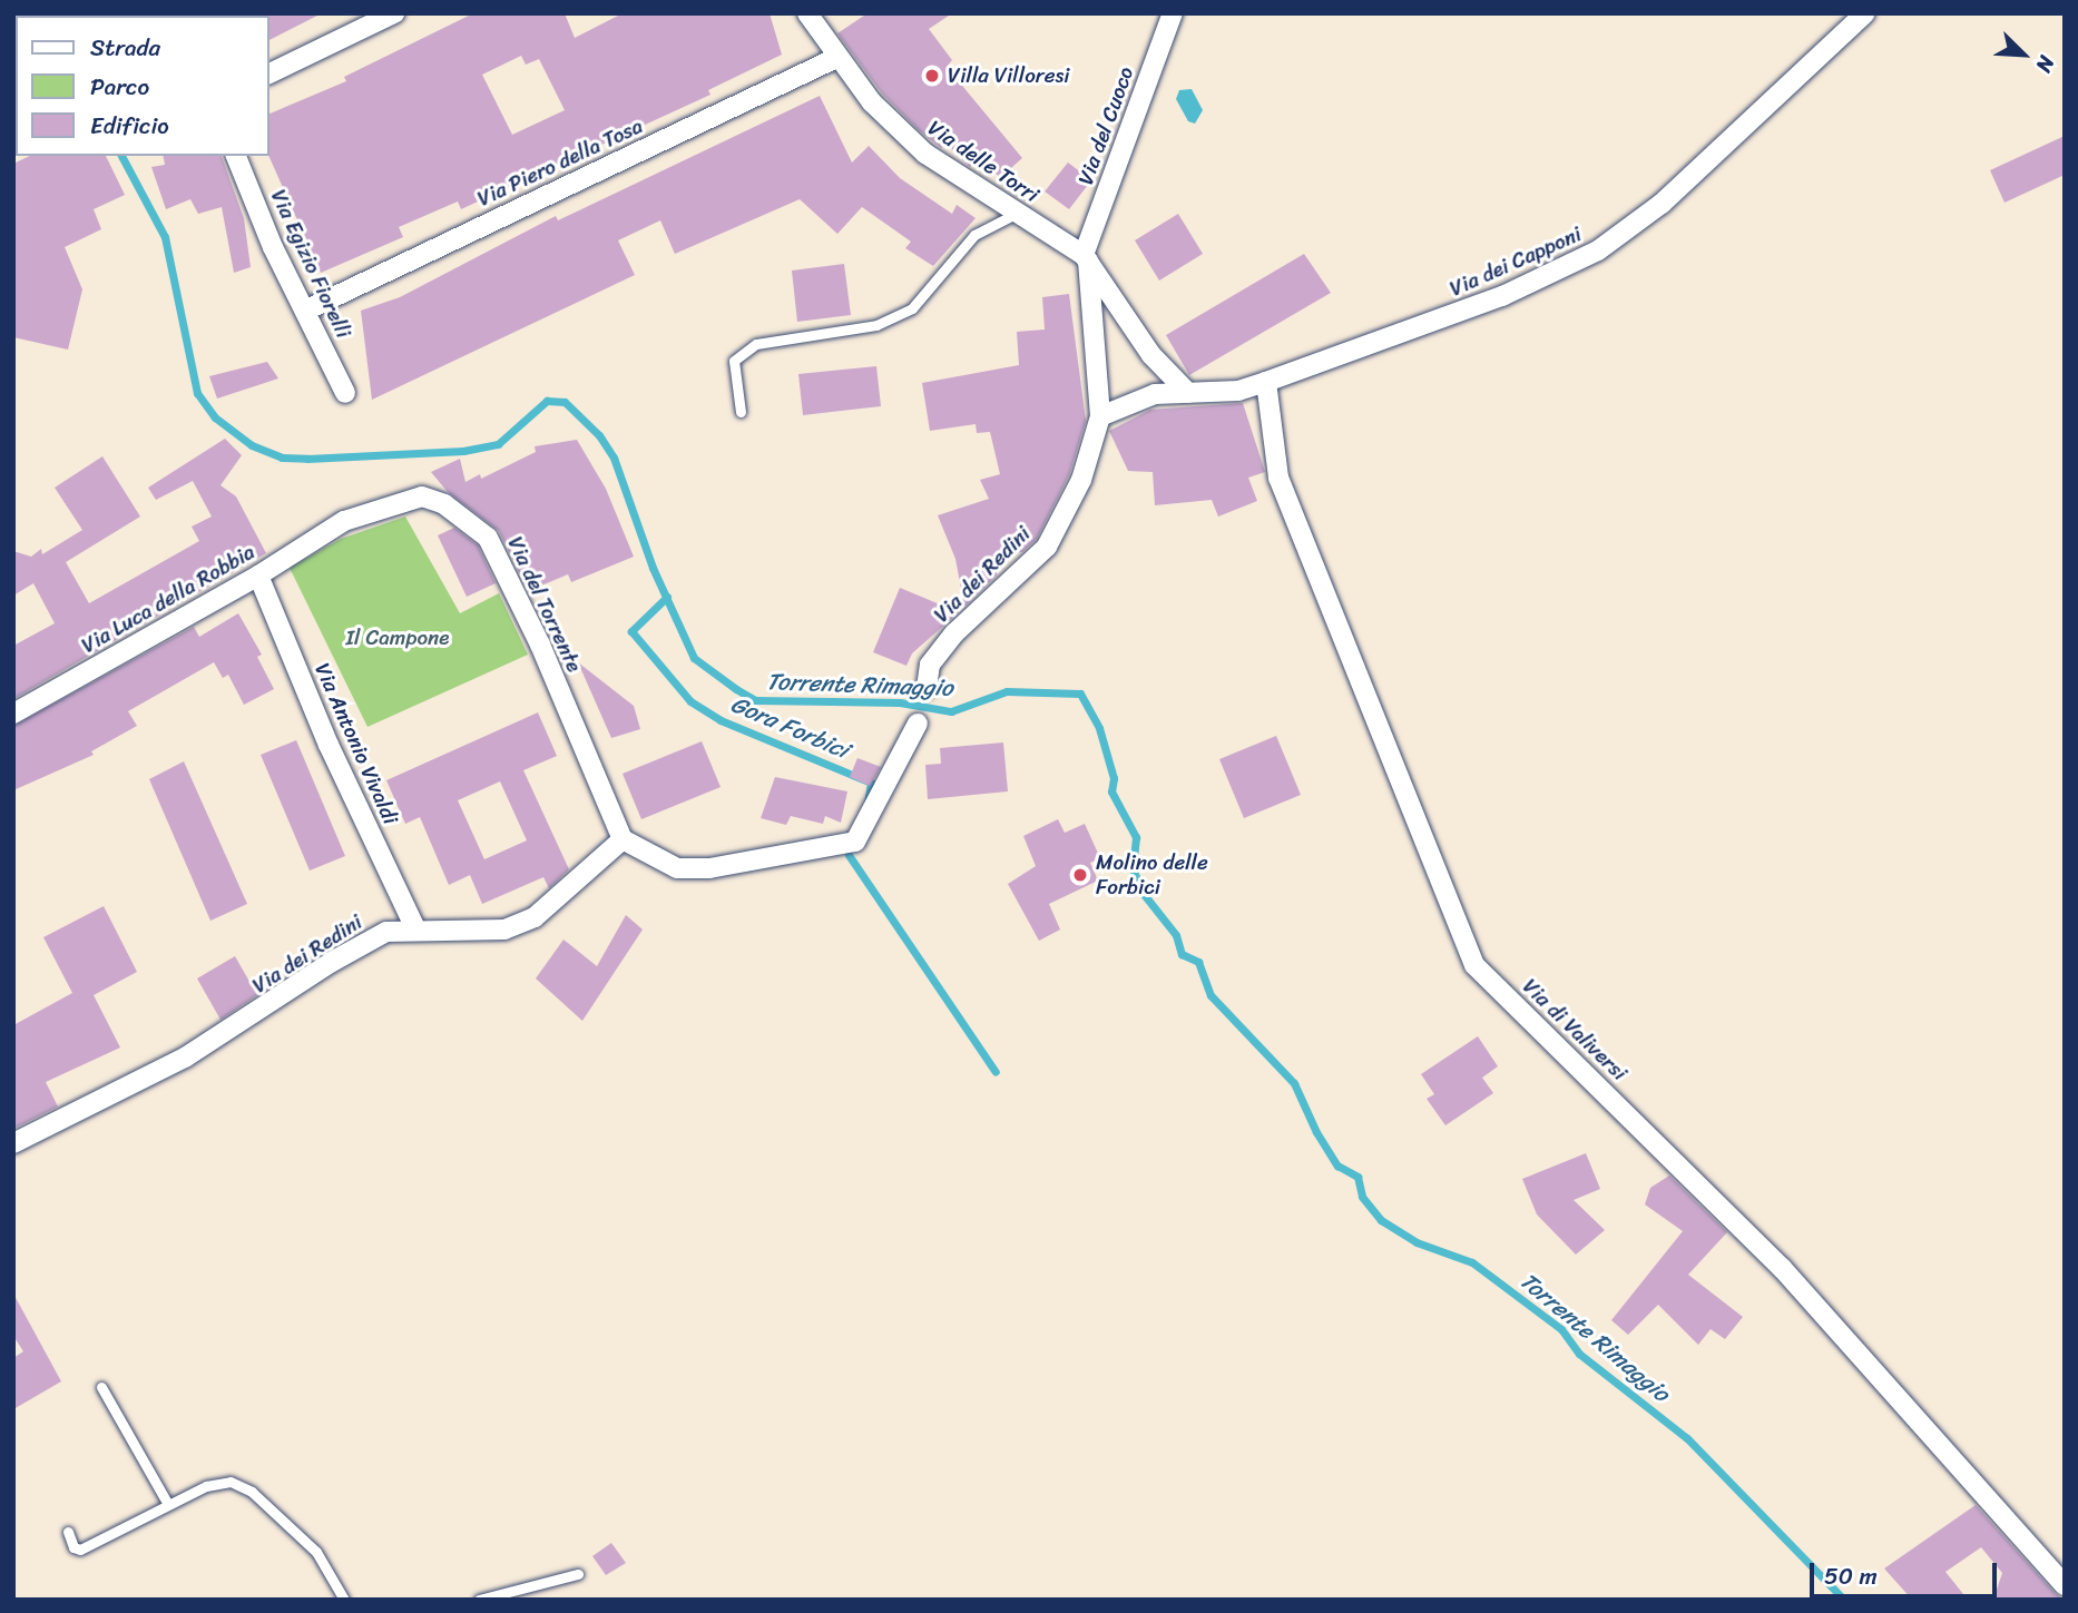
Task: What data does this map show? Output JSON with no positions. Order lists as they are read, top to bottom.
{
  "streets": {
    "street": [
      "Via del Cuoco",
      "Via delle Torri",
      "Via Piero della Tosa",
      "Via dei Capponi",
      "Via Egizio Fiorelli",
      "Via dei Redini",
      "Via Luca della Robbia",
      "Via del Torrente",
      "Via Antonio Vivaldi",
      "Via di Valiversi"
    ]
  },
  "crossings": [
    ["Via del Cuoco", "Via delle Torri"],
    ["Via delle Torri", "Via Piero della Tosa"],
    ["Via delle Torri", "Via dei Capponi"],
    ["Via Piero della Tosa", "Via Egizio Fiorelli"],
    ["Via dei Capponi", "Via dei Redini"],
    ["Via dei Capponi", "Via di Valiversi"],
    ["Via dei Redini", "Via del Torrente"],
    ["Via dei Redini", "Via Antonio Vivaldi"],
    ["Via Luca della Robbia", "Via del Torrente"],
    ["Via Luca della Robbia", "Via Antonio Vivaldi"]
  ],
  "water": ["Torrente Rimaggio", "Gora Forbici"],
  "parks": ["Il Campone"],
  "places": ["Villa Villoresi", "Molino delle Forbici"],
  "legend": ["Strada", "Parco", "Edificio"],
  "scale_bar": "50 m",
  "north": "bottom right"
}
